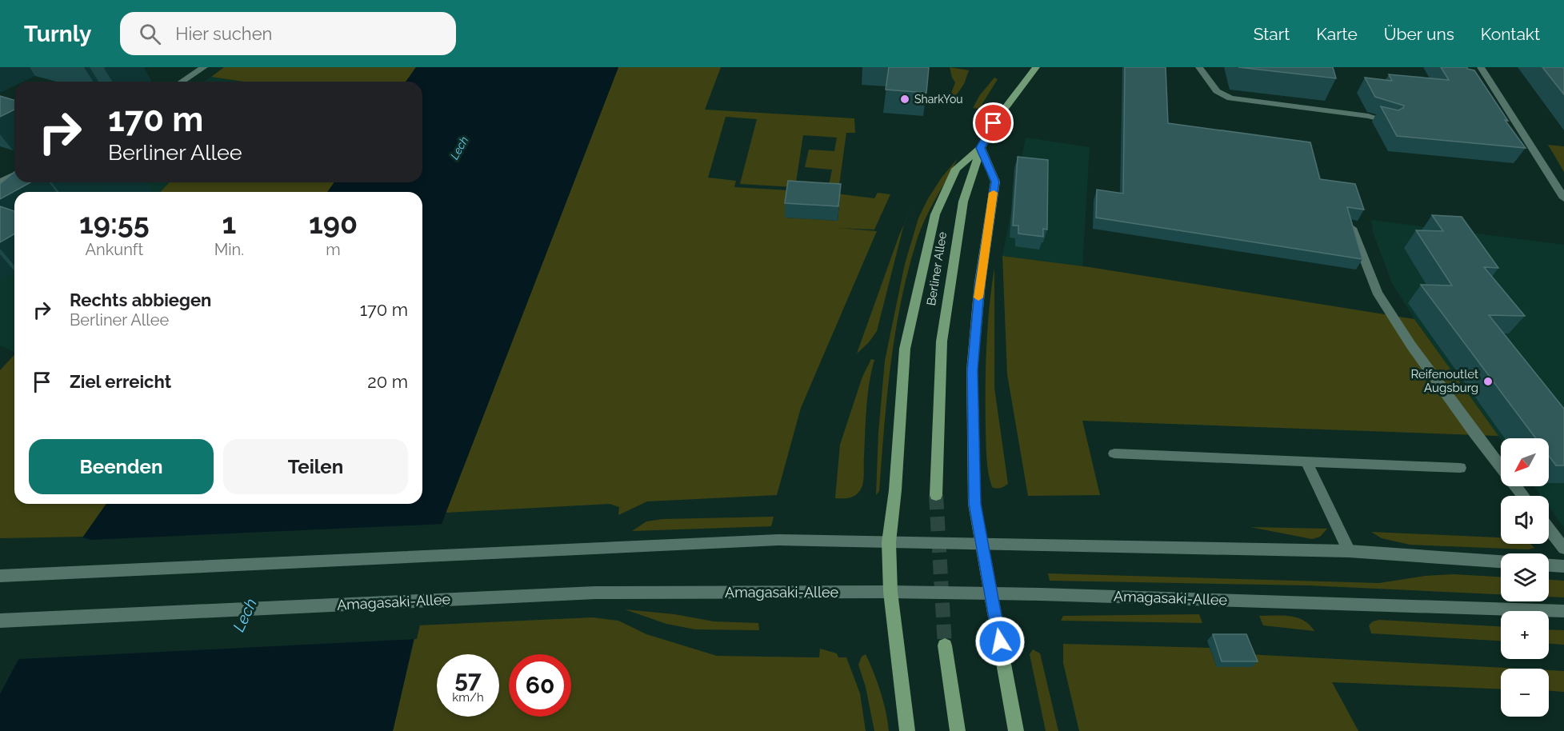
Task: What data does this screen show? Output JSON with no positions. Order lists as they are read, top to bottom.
{
  "streets": {
    "main road": ["Berliner Allee", "Amagasaki-Allee"]
  },
  "water": ["Lech"],
  "places": ["SharkYou", "Reifenoutlet Augsburg"],
  "north": "bottom left",
  "page": {
    "header": "Turnly",
    "search": "Hier suchen",
    "nav": [
      "Start",
      "Karte",
      "Über uns",
      "Kontakt"
    ],
    "turn": ["170 m", "Berliner Allee"],
    "eta": [
      "19:55",
      "Ankunft",
      "1",
      "Min.",
      "190",
      "m"
    ],
    "list": [
      {
        "name": "Rechts abbiegen",
        "note": "Berliner Allee",
        "value": "170 m"
      },
      {
        "name": "Ziel erreicht",
        "value": "20 m"
      }
    ],
    "buttons": ["Beenden", "Teilen"],
    "map_buttons": ["+", "−"],
    "speed": "57 km/h",
    "limit": "60"
  }
}
